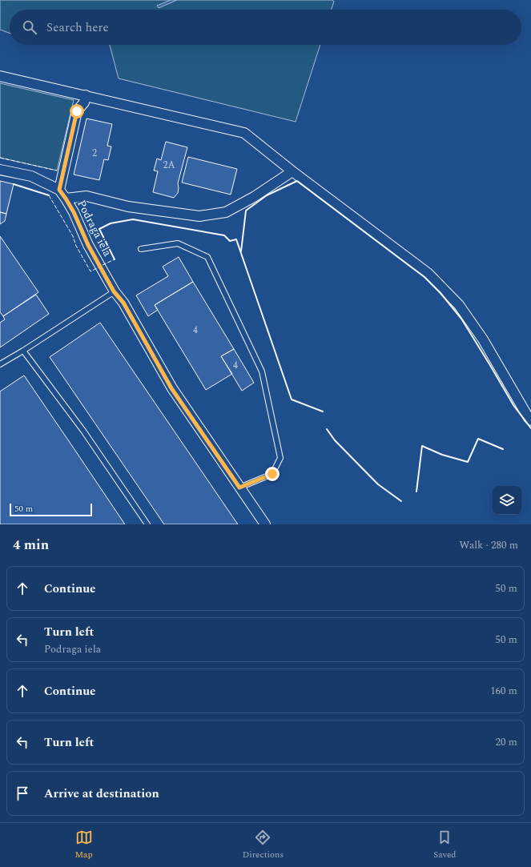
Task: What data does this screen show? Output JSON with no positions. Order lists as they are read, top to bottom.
{
  "streets": {
    "street": ["Podraga iela"]
  },
  "house_numbers": [
    "2",
    "2A",
    "4",
    "4"
  ],
  "scale_bar": "50 m",
  "page": {
    "search": "Search here",
    "scale": "50 m",
    "heading": ["4 min", "Walk · 280 m"],
    "list": [
      ["Continue", "50 m"],
      ["Turn left", "Podraga iela", "50 m"],
      ["Continue", "160 m"],
      ["Turn left", "20 m"],
      "Arrive at destination"
    ],
    "nav": ["Map", "Directions", "Saved"]
  }
}
